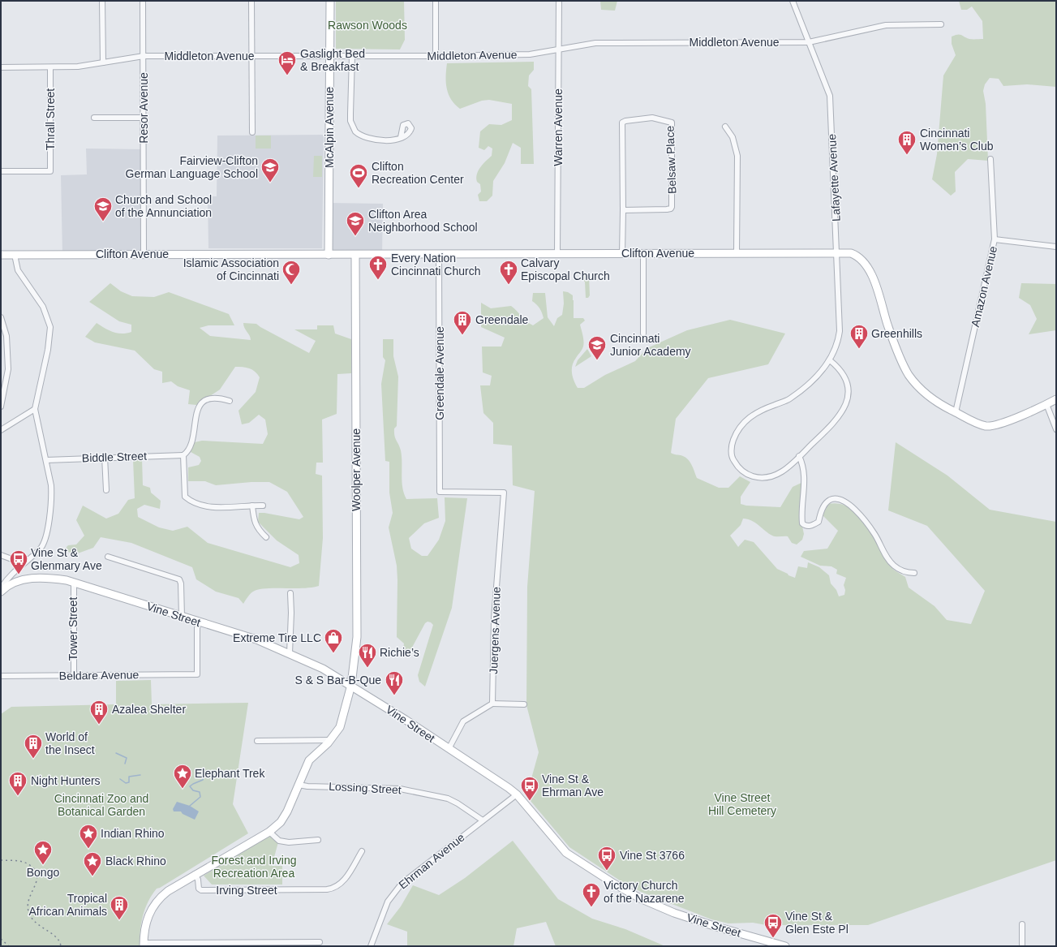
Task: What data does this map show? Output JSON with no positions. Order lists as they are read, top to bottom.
{
  "streets": {
    "main road": [
      "McAlpin Avenue",
      "Clifton Avenue",
      "Woolper Avenue",
      "Vine Street"
    ],
    "street": [
      "Middleton Avenue",
      "Resor Avenue",
      "Thrall Street",
      "Warren Avenue",
      "Belsaw Place",
      "Lafayette Avenue",
      "Amazon Avenue",
      "Greendale Avenue",
      "Biddle Street",
      "Tower Street",
      "Juergens Avenue",
      "Beldare Avenue",
      "Lossing Street",
      "Ehrman Avenue",
      "Irving Street"
    ]
  },
  "crossings": [
    ["Middleton Avenue", "Resor Avenue"],
    ["Middleton Avenue", "Thrall Street"],
    ["Middleton Avenue", "McAlpin Avenue"],
    ["Middleton Avenue", "Warren Avenue"],
    ["Middleton Avenue", "Lafayette Avenue"],
    ["Resor Avenue", "Clifton Avenue"],
    ["McAlpin Avenue", "Clifton Avenue"],
    ["Warren Avenue", "Clifton Avenue"],
    ["Belsaw Place", "Clifton Avenue"],
    ["Lafayette Avenue", "Clifton Avenue"],
    ["Clifton Avenue", "Amazon Avenue"],
    ["Clifton Avenue", "Greendale Avenue"],
    ["Clifton Avenue", "Woolper Avenue"],
    ["Greendale Avenue", "Juergens Avenue"],
    ["Woolper Avenue", "Vine Street"],
    ["Woolper Avenue", "Lossing Street"],
    ["Woolper Avenue", "Irving Street"],
    ["Vine Street", "Tower Street"],
    ["Vine Street", "Beldare Avenue"],
    ["Vine Street", "Ehrman Avenue"],
    ["Tower Street", "Beldare Avenue"],
    ["Lossing Street", "Ehrman Avenue"]
  ],
  "parks": [
    "Rawson Woods",
    "Vine Street Hill Cemetery",
    "Cincinnati Zoo and Botanical Garden",
    "Forest and Irving Recreation Area"
  ],
  "places": {
    "hotel": ["Gaslight Bed & Breakfast"],
    "building": [
      "Cincinnati Women’s Club",
      "Greendale",
      "Greenhills",
      "Azalea Shelter",
      "World of the Insect",
      "Night Hunters",
      "Tropical African Animals"
    ],
    "school or university": [
      "Fairview-Clifton German Language School",
      "Church and School of the Annunciation",
      "Clifton Area Neighborhood School",
      "Cincinnati Junior Academy"
    ],
    "sports": ["Clifton Recreation Center"],
    "church": ["Every Nation Cincinnati Church", "Calvary Episcopal Church", "Victory Church of the Nazarene"],
    "mosque": ["Islamic Association of Cincinnati"],
    "bus stop": [
      "Vine St & Glenmary Ave",
      "Vine St & Ehrman Ave",
      "Vine St 3766",
      "Vine St & Glen Este Pl"
    ],
    "shop": ["Extreme Tire LLC"],
    "restaurant": ["Richie’s", "S & S Bar-B-Que"],
    "place": [
      "Elephant Trek",
      "Indian Rhino",
      "Bongo",
      "Black Rhino"
    ]
  }
}
